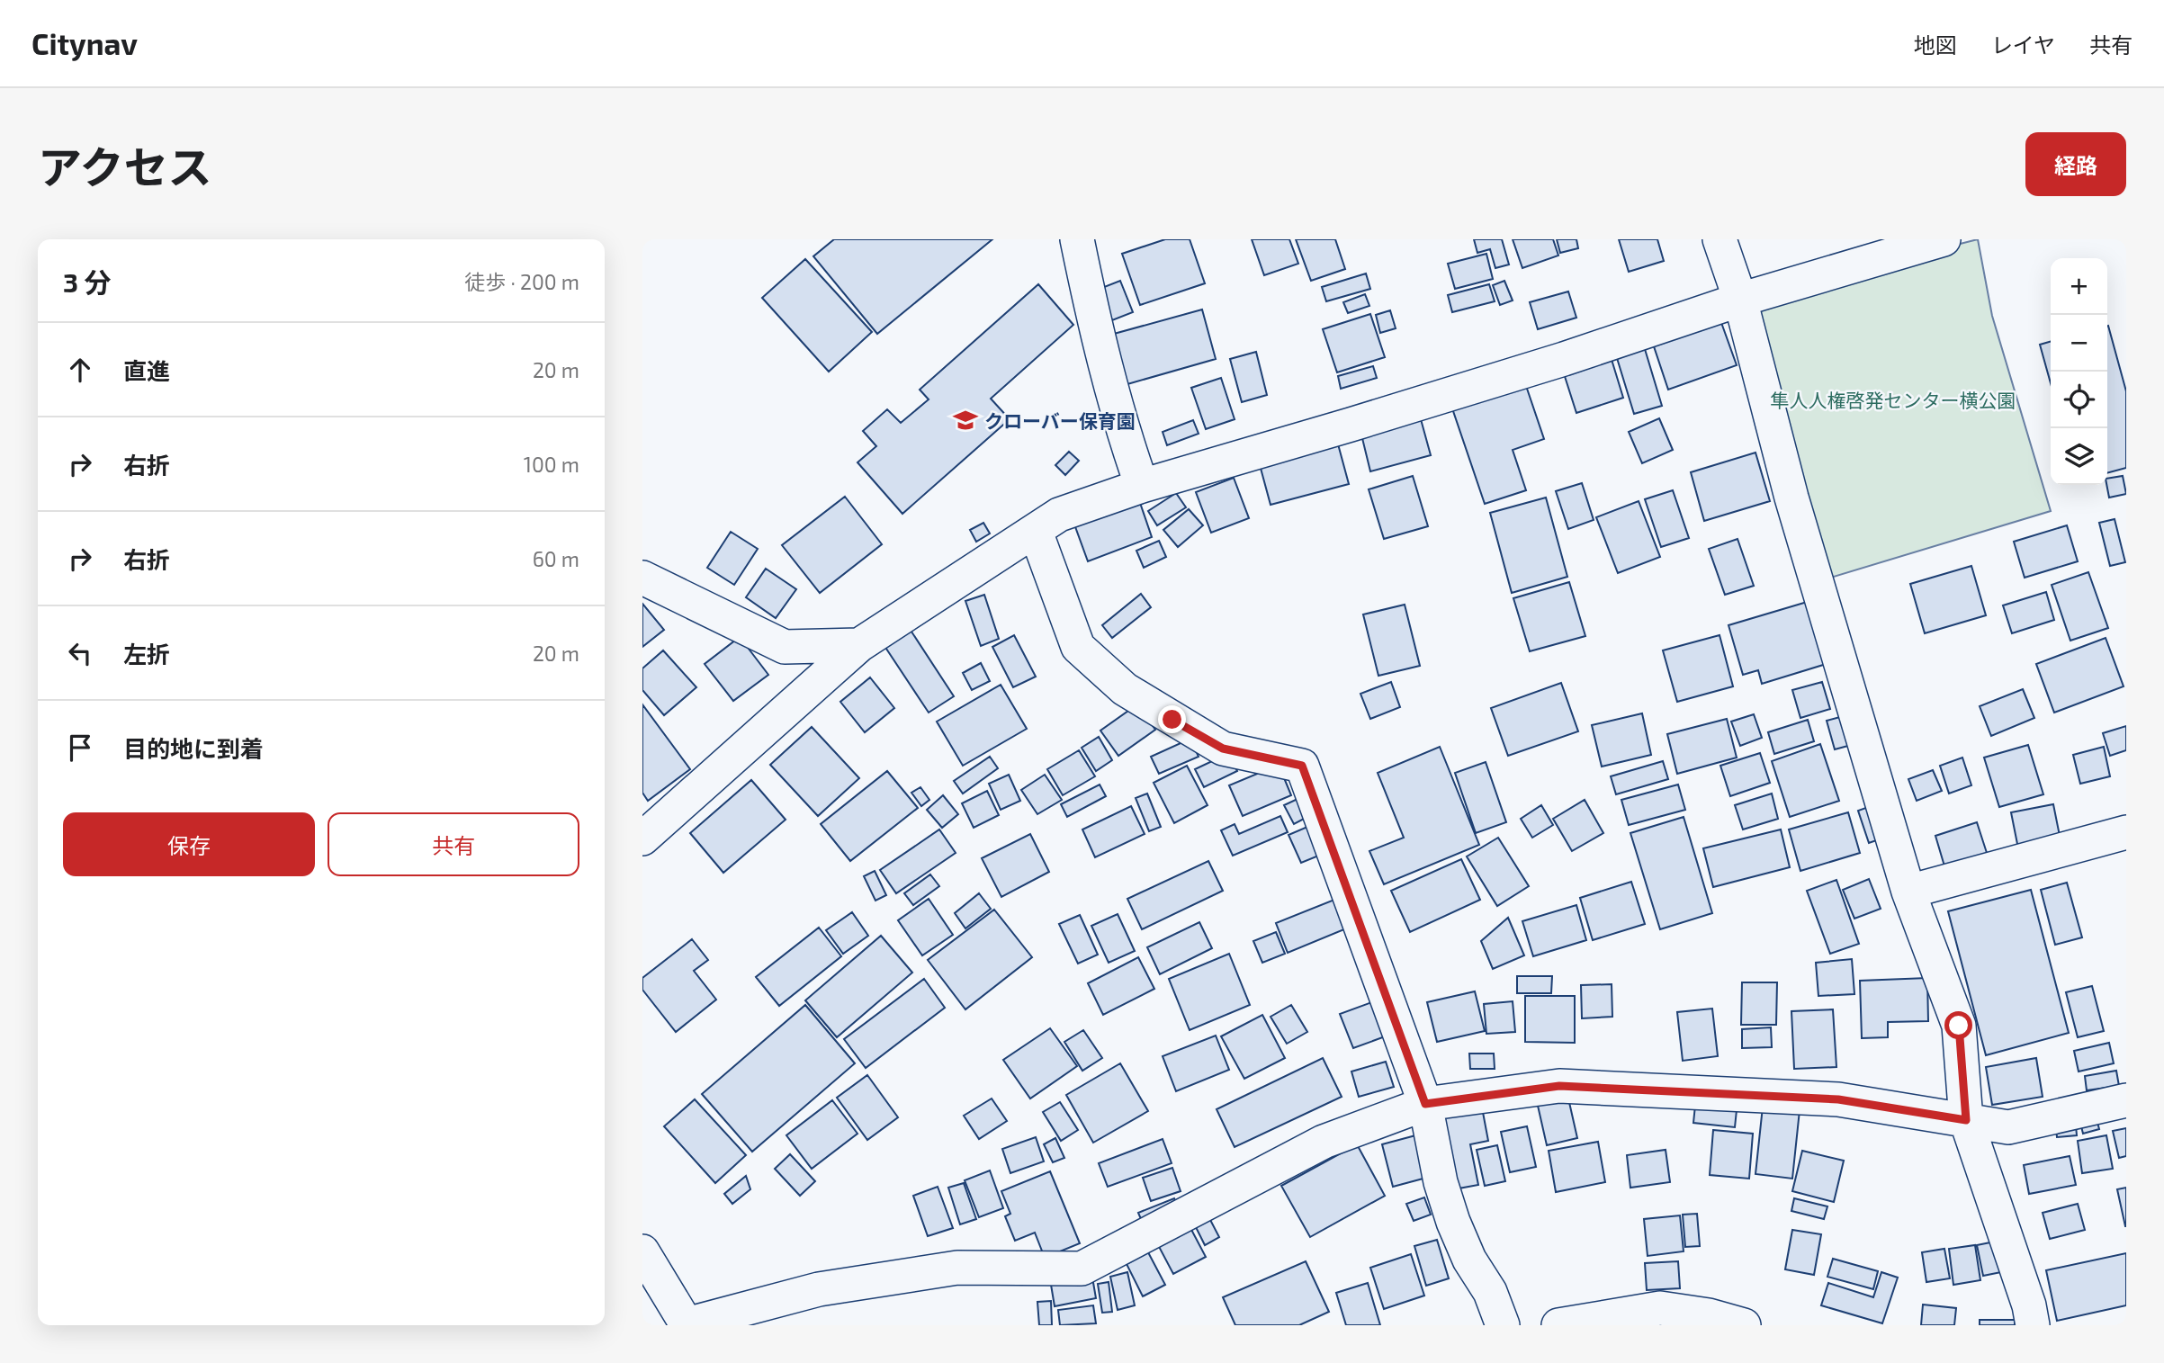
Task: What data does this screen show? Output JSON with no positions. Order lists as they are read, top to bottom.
{
  "parks": ["隼人人権啓発センター横公園"],
  "places": {
    "school or university": ["クローバー保育園"]
  },
  "page": {
    "header": "Citynav",
    "nav": ["地図", "レイヤ", "共有"],
    "title": "アクセス",
    "buttons": [
      "経路",
      ["保存", "共有"]
    ],
    "heading": ["3 分", "徒歩 · 200 m"],
    "map_buttons": ["+", "−"],
    "list": [
      ["直進", "20 m"],
      ["右折", "100 m"],
      ["右折", "60 m"],
      ["左折", "20 m"],
      "目的地に到着"
    ]
  }
}
